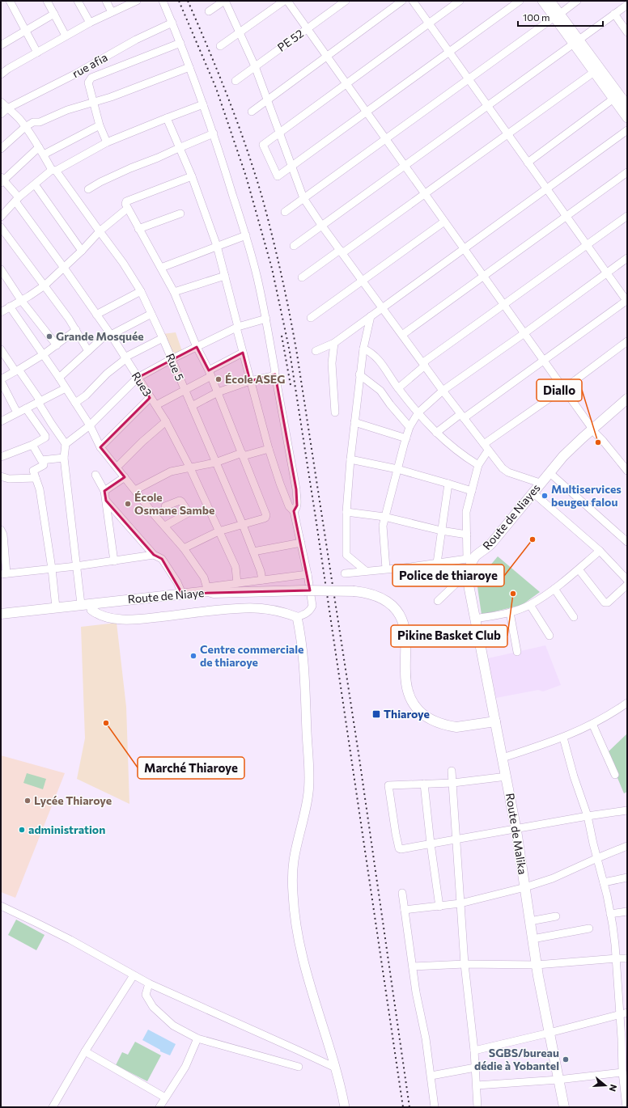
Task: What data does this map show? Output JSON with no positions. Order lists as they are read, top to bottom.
{
  "streets": {
    "main road": ["Route de Niayes", "Route de Niaye", "Route de Malika"],
    "street": [
      "PE 52",
      "rue afia",
      "Rue 5",
      "Rue3"
    ]
  },
  "crossings": [
    ["rue afia", "Rue 5"]
  ],
  "places": {
    "other": [
      "Grande Mosquée",
      "École ASEG",
      "Diallo",
      "Multiservices beugeu falou",
      "École Osmane Sambe",
      "Police de thiaroye",
      "Pikine Basket Club",
      "Centre commerciale de thiaroye",
      "Marché Thiaroye",
      "Lycée Thiaroye",
      "administration",
      "SGBS/bureau dédie à Yobantel"
    ],
    "transit": ["Thiaroye"]
  },
  "scale_bar": "100 m",
  "north": "right"
}
